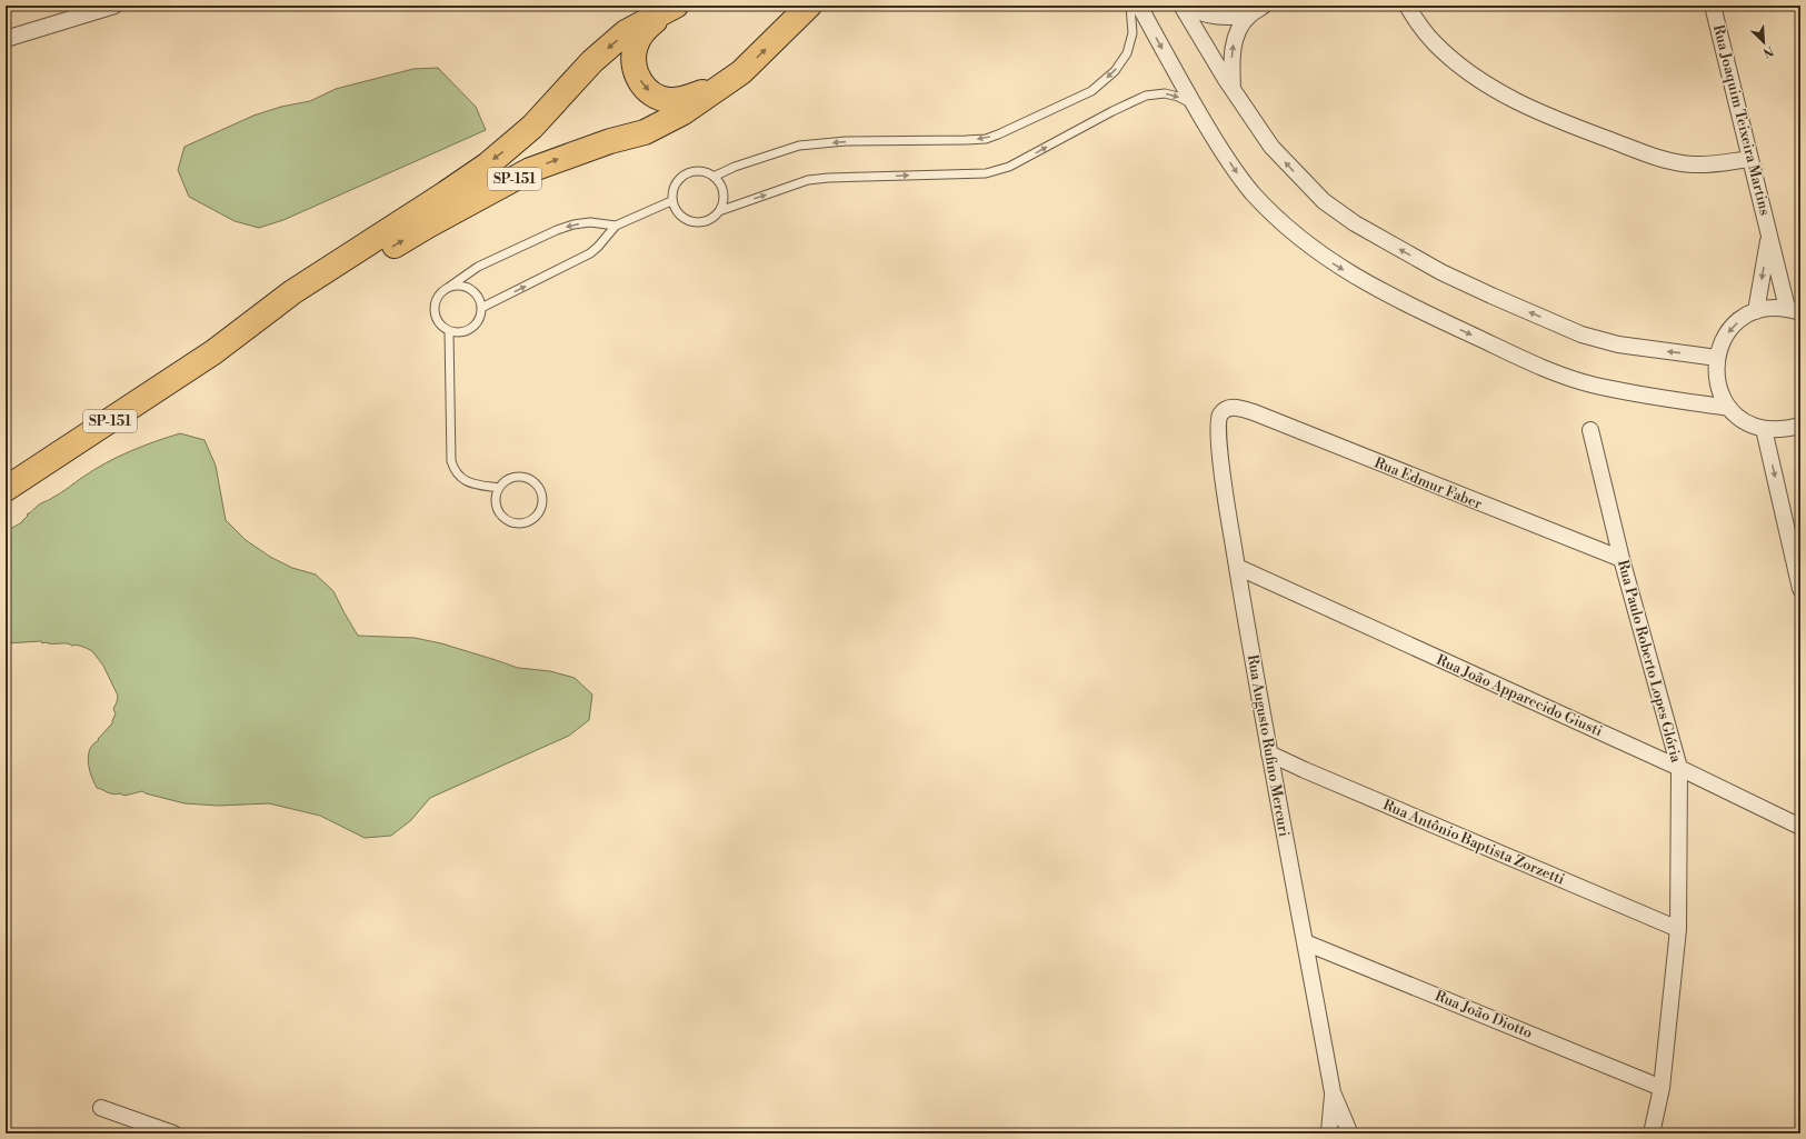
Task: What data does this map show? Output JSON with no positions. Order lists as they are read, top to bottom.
{
  "streets": {
    "main road": ["SP-151"],
    "street": [
      "Rua Joaquim Teixeira Martins",
      "Rua Edmur Faber",
      "Rua Paulo Roberto Lopes Glória",
      "Rua João Apparecido Giusti",
      "Rua Augusto Rufino Mercuri",
      "Rua Antônio Baptista Zorzetti",
      "Rua João Diotto"
    ]
  },
  "crossings": [
    ["Rua Edmur Faber", "Rua Paulo Roberto Lopes Glória"],
    ["Rua Edmur Faber", "Rua Augusto Rufino Mercuri"],
    ["Rua Paulo Roberto Lopes Glória", "Rua João Apparecido Giusti"],
    ["Rua Paulo Roberto Lopes Glória", "Rua Antônio Baptista Zorzetti"],
    ["Rua Paulo Roberto Lopes Glória", "Rua João Diotto"],
    ["Rua João Apparecido Giusti", "Rua Augusto Rufino Mercuri"],
    ["Rua Augusto Rufino Mercuri", "Rua Antônio Baptista Zorzetti"],
    ["Rua Augusto Rufino Mercuri", "Rua João Diotto"]
  ],
  "north": "bottom right"
}
